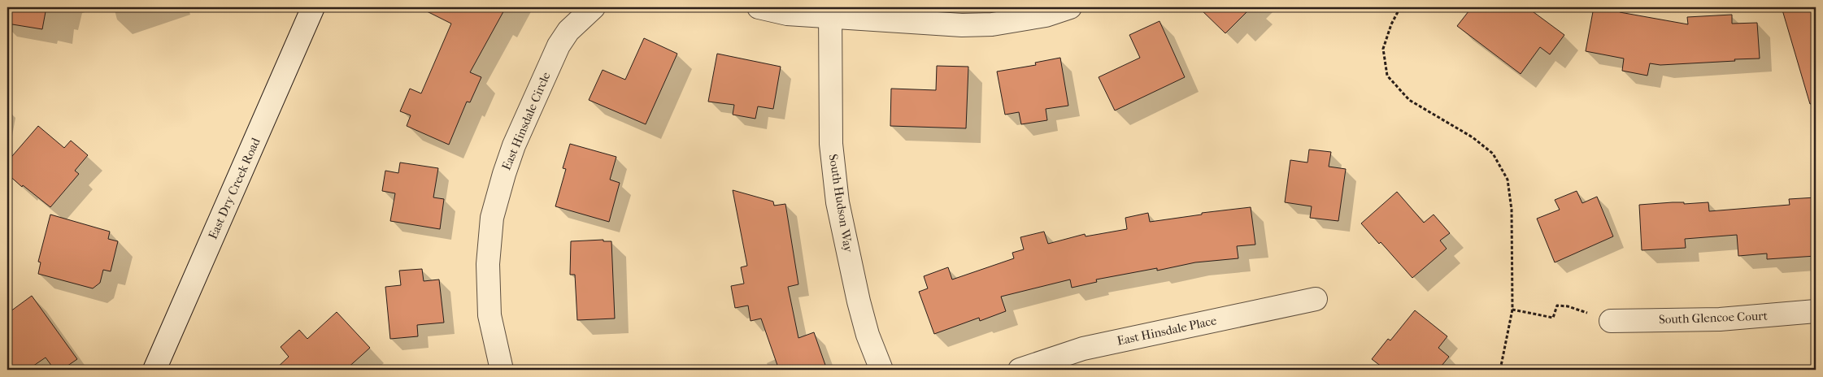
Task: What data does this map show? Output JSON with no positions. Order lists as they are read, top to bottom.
{
  "streets": {
    "street": [
      "East Hinsdale Circle",
      "East Dry Creek Road",
      "South Hudson Way",
      "South Glencoe Court",
      "East Hinsdale Place"
    ]
  }
}
